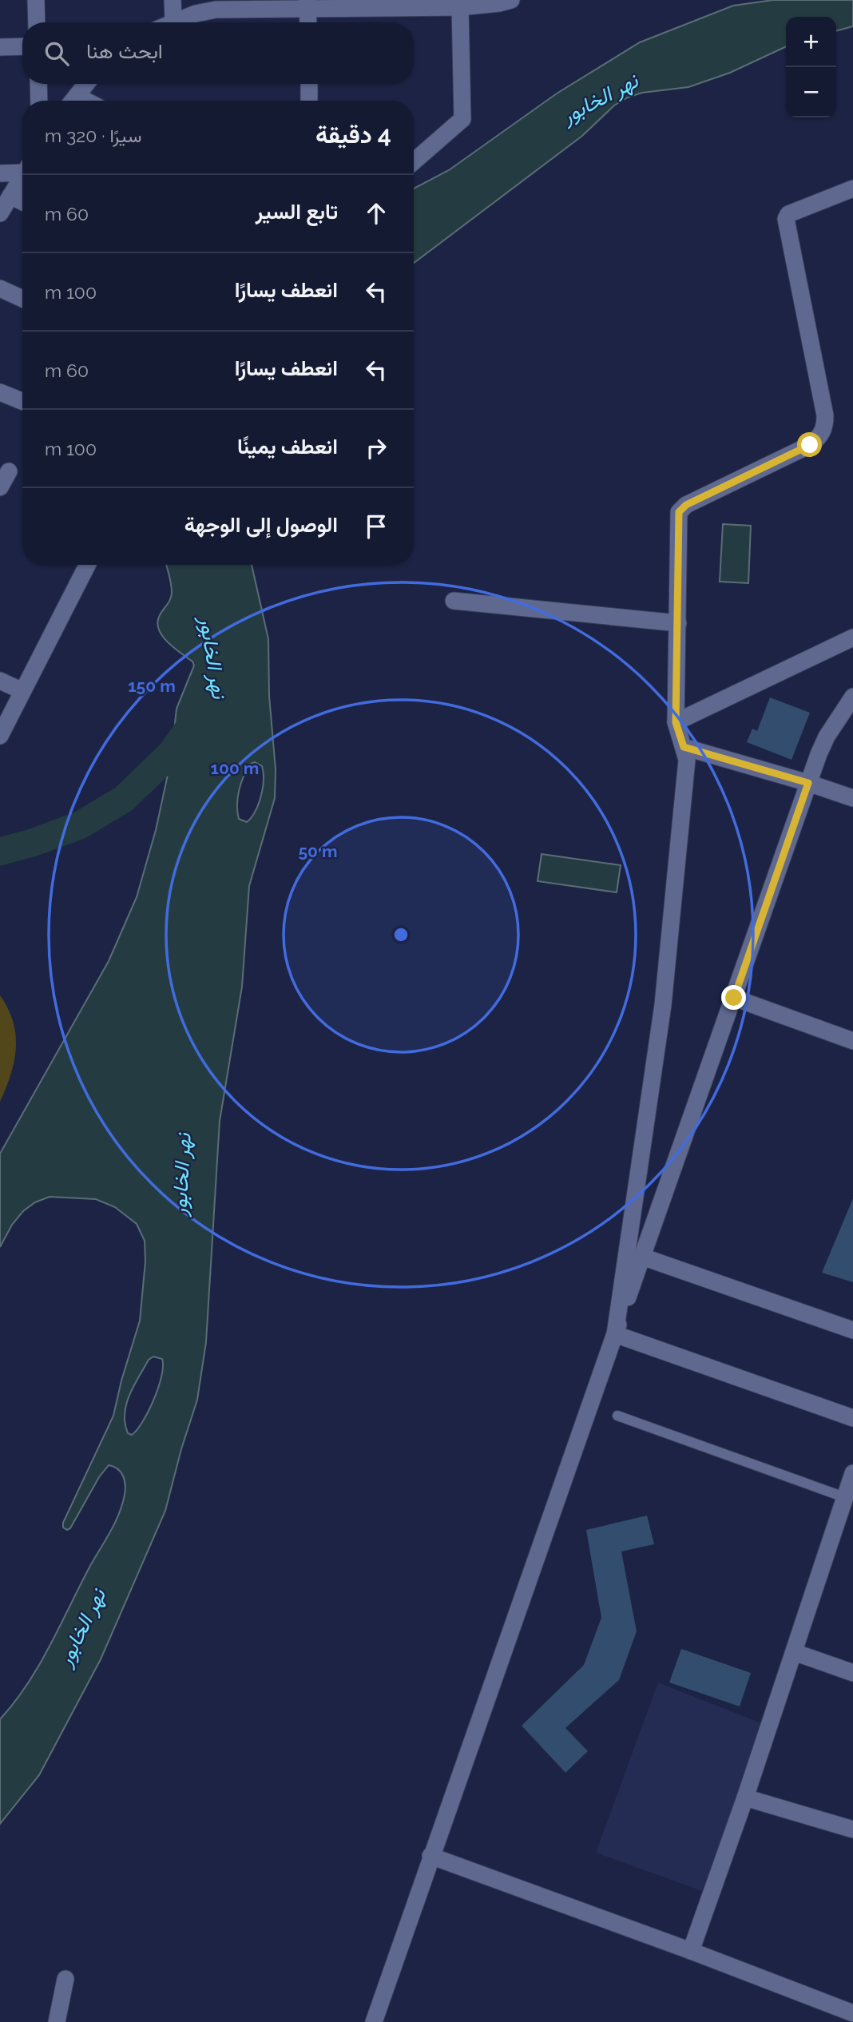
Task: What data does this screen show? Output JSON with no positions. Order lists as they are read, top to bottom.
{
  "water": ["نهر الخابور"],
  "page": {
    "map_buttons": ["+", "−"],
    "search": "ابحث هنا",
    "heading": ["4 دقيقة", "سيرًا · 320 m"],
    "list": [
      ["تابع السير", "60 m"],
      ["انعطف يسارًا", "100 m"],
      ["انعطف يسارًا", "60 m"],
      ["انعطف يمينًا", "100 m"],
      "الوصول إلى الوجهة"
    ]
  },
  "rings": ["150 m", "100 m", "50 m"]
}
